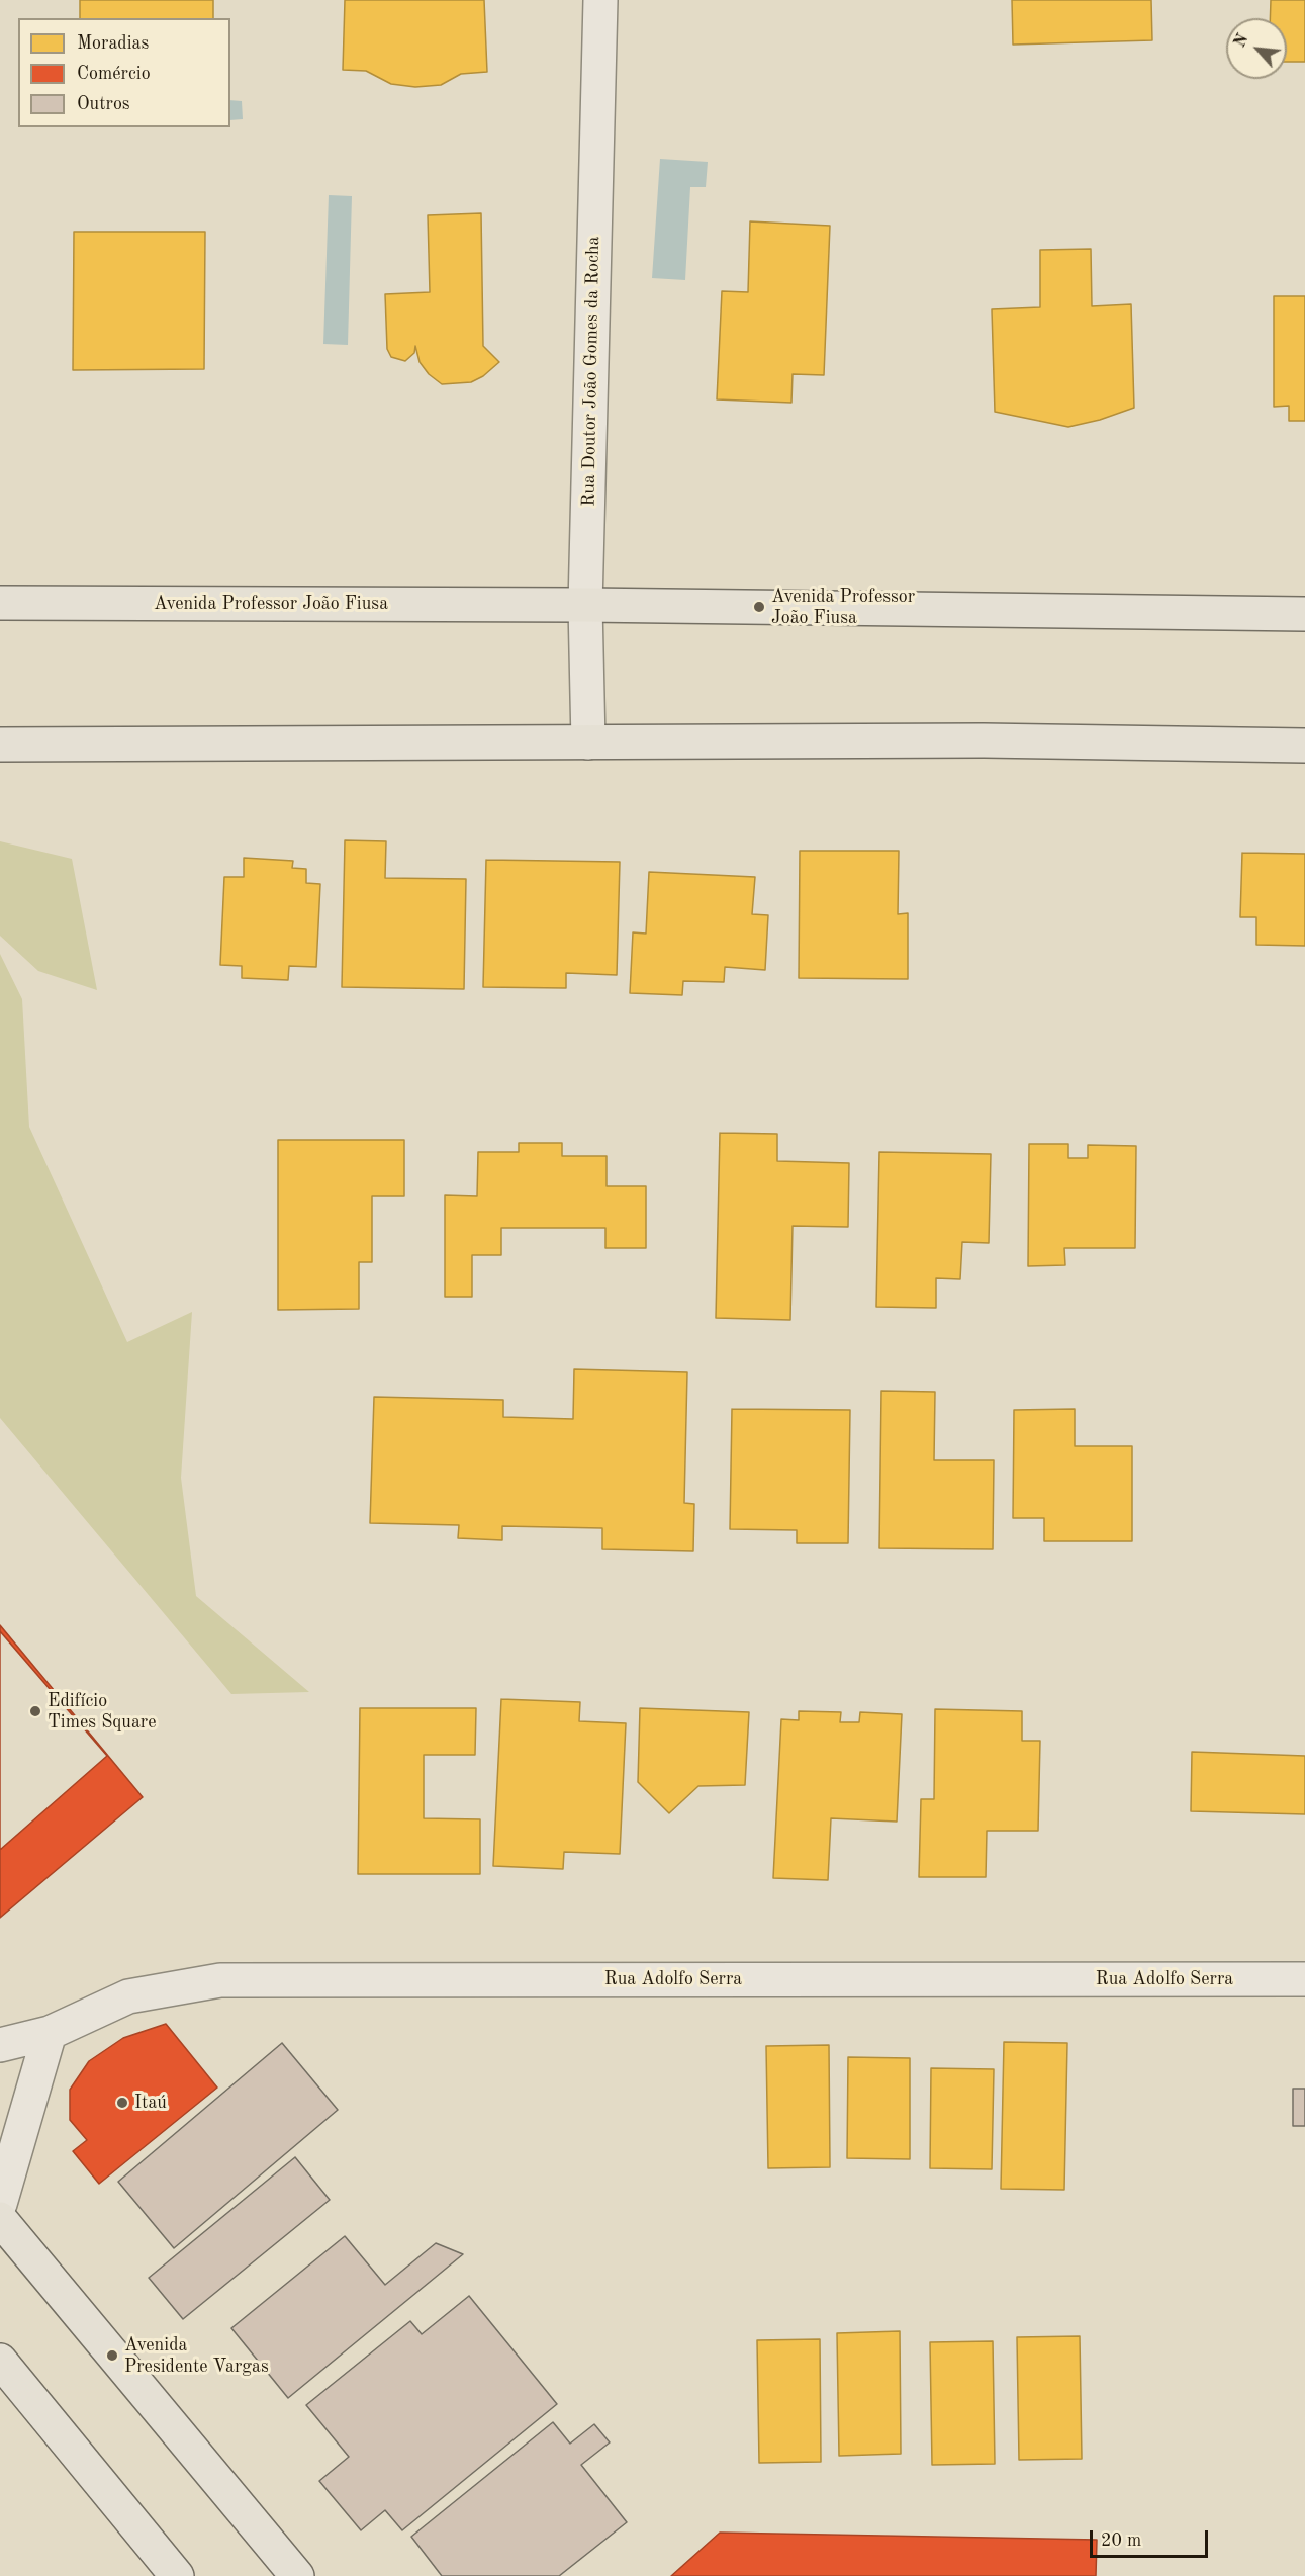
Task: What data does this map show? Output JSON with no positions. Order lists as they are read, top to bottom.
{
  "streets": {
    "main road": ["Avenida Professor João Fiusa"],
    "street": ["Rua Doutor João Gomes da Rocha", "Rua Adolfo Serra"]
  },
  "crossings": [
    ["Rua Doutor João Gomes da Rocha", "Avenida Professor João Fiusa"]
  ],
  "places": [
    "Avenida Professor João Fiusa",
    "Edifício Times Square",
    "Itaú",
    "Avenida Presidente Vargas"
  ],
  "legend": ["Moradias", "Comércio", "Outros"],
  "scale_bar": "20 m",
  "north": "top left"
}
